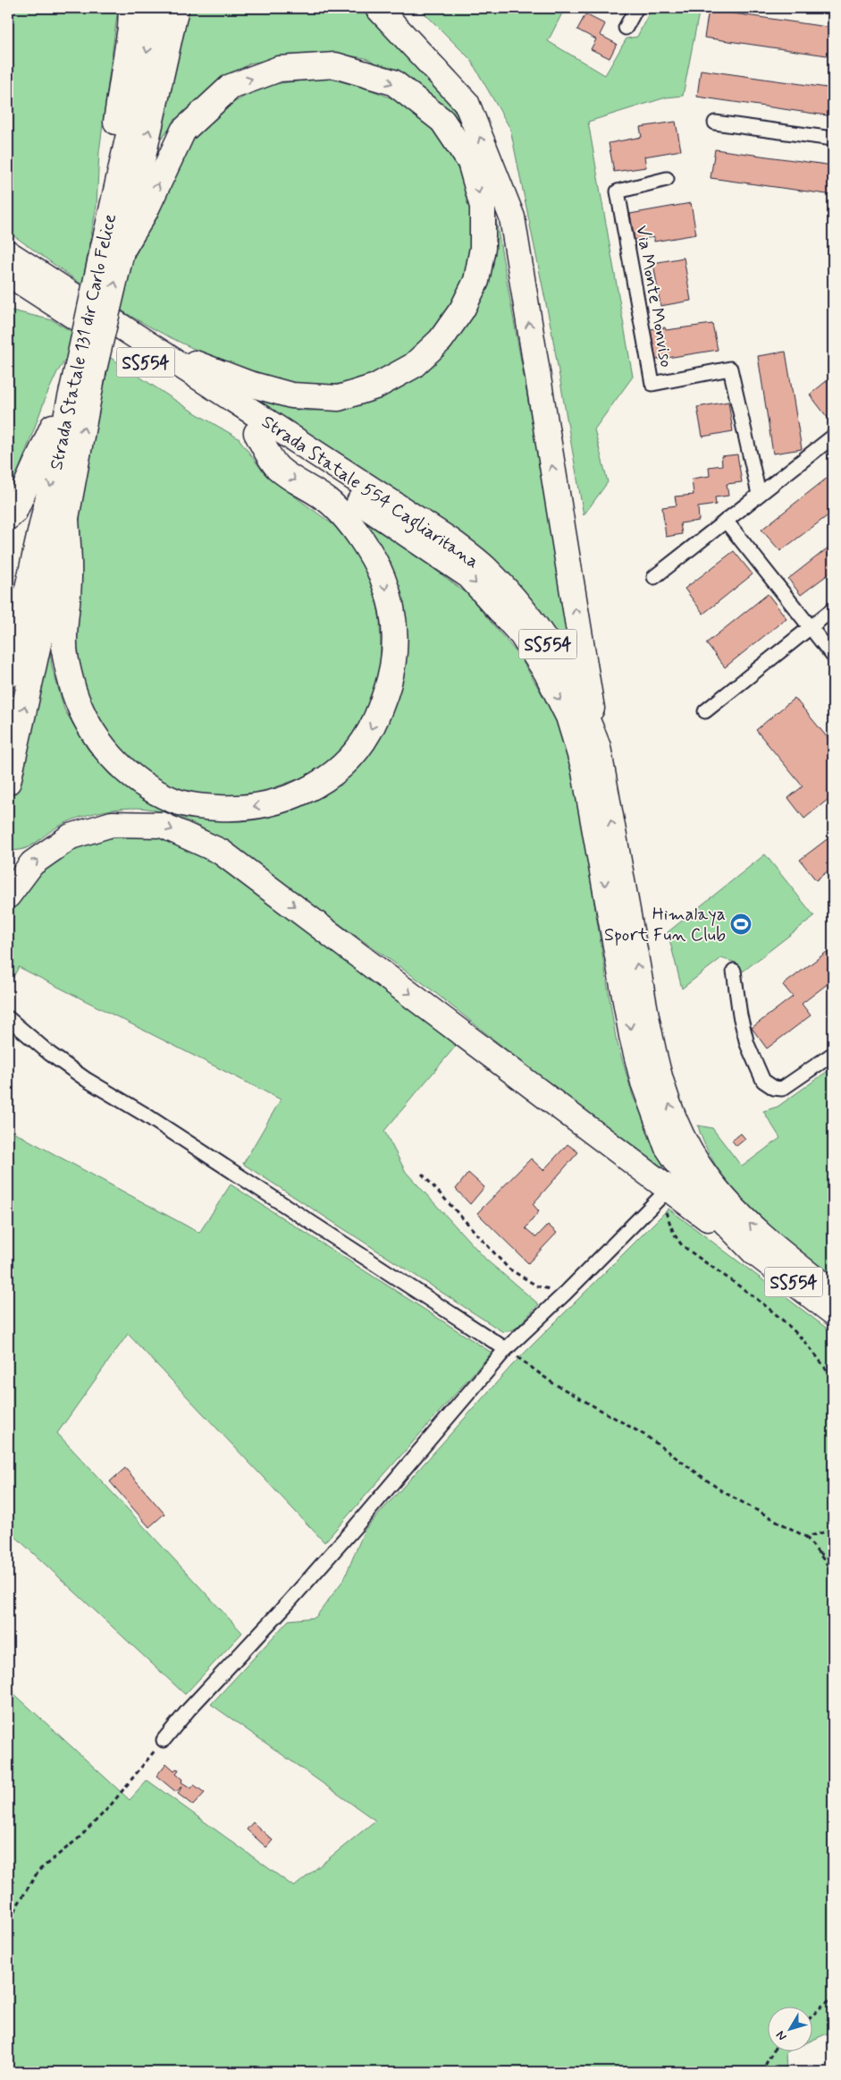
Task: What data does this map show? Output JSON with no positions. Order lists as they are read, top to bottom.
{
  "streets": {
    "highway": ["Strada Statale 131 dir Carlo Felice", "SS554", "Strada Statale 554 Cagliaritana"],
    "street": ["Via Monte Monviso"]
  },
  "crossings": [
    ["SS554", "Strada Statale 554 Cagliaritana"]
  ],
  "places": {
    "sports": ["Himalaya Sport Fun Club"]
  },
  "north": "bottom left"
}
